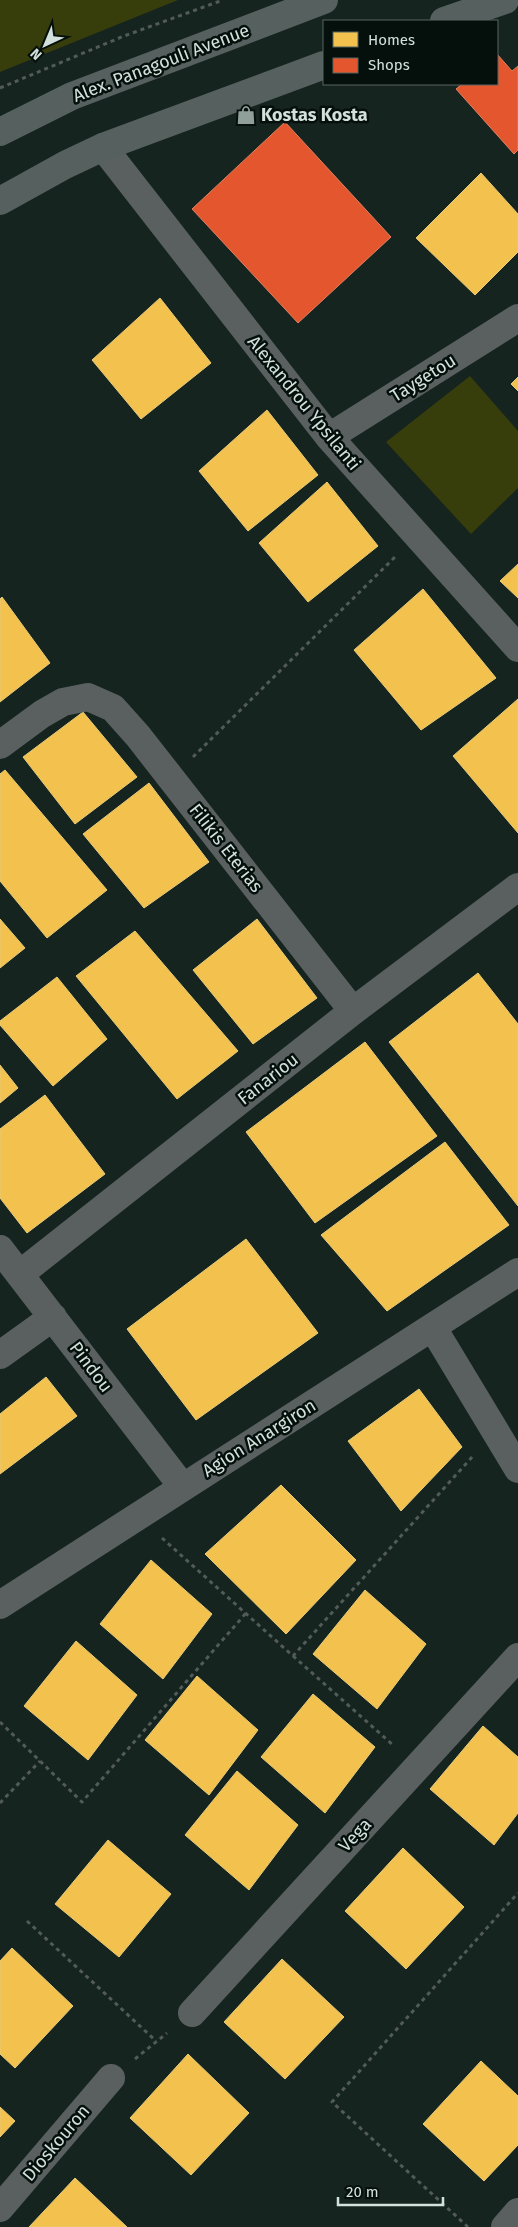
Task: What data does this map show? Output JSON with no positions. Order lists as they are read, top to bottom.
{
  "streets": {
    "main road": ["Alex. Panagouli Avenue"],
    "street": [
      "Taygetou",
      "Alexandrou Ypsilanti",
      "Filikis Eterias",
      "Fanariou",
      "Pindou",
      "Agion Anargiron",
      "Vega",
      "Dioskouron"
    ]
  },
  "crossings": [
    ["Taygetou", "Alexandrou Ypsilanti"],
    ["Filikis Eterias", "Fanariou"],
    ["Fanariou", "Pindou"],
    ["Pindou", "Agion Anargiron"]
  ],
  "places": {
    "shop": ["Kostas Kosta"]
  },
  "legend": ["Homes", "Shops"],
  "scale_bar": "20 m",
  "north": "bottom left"
}
